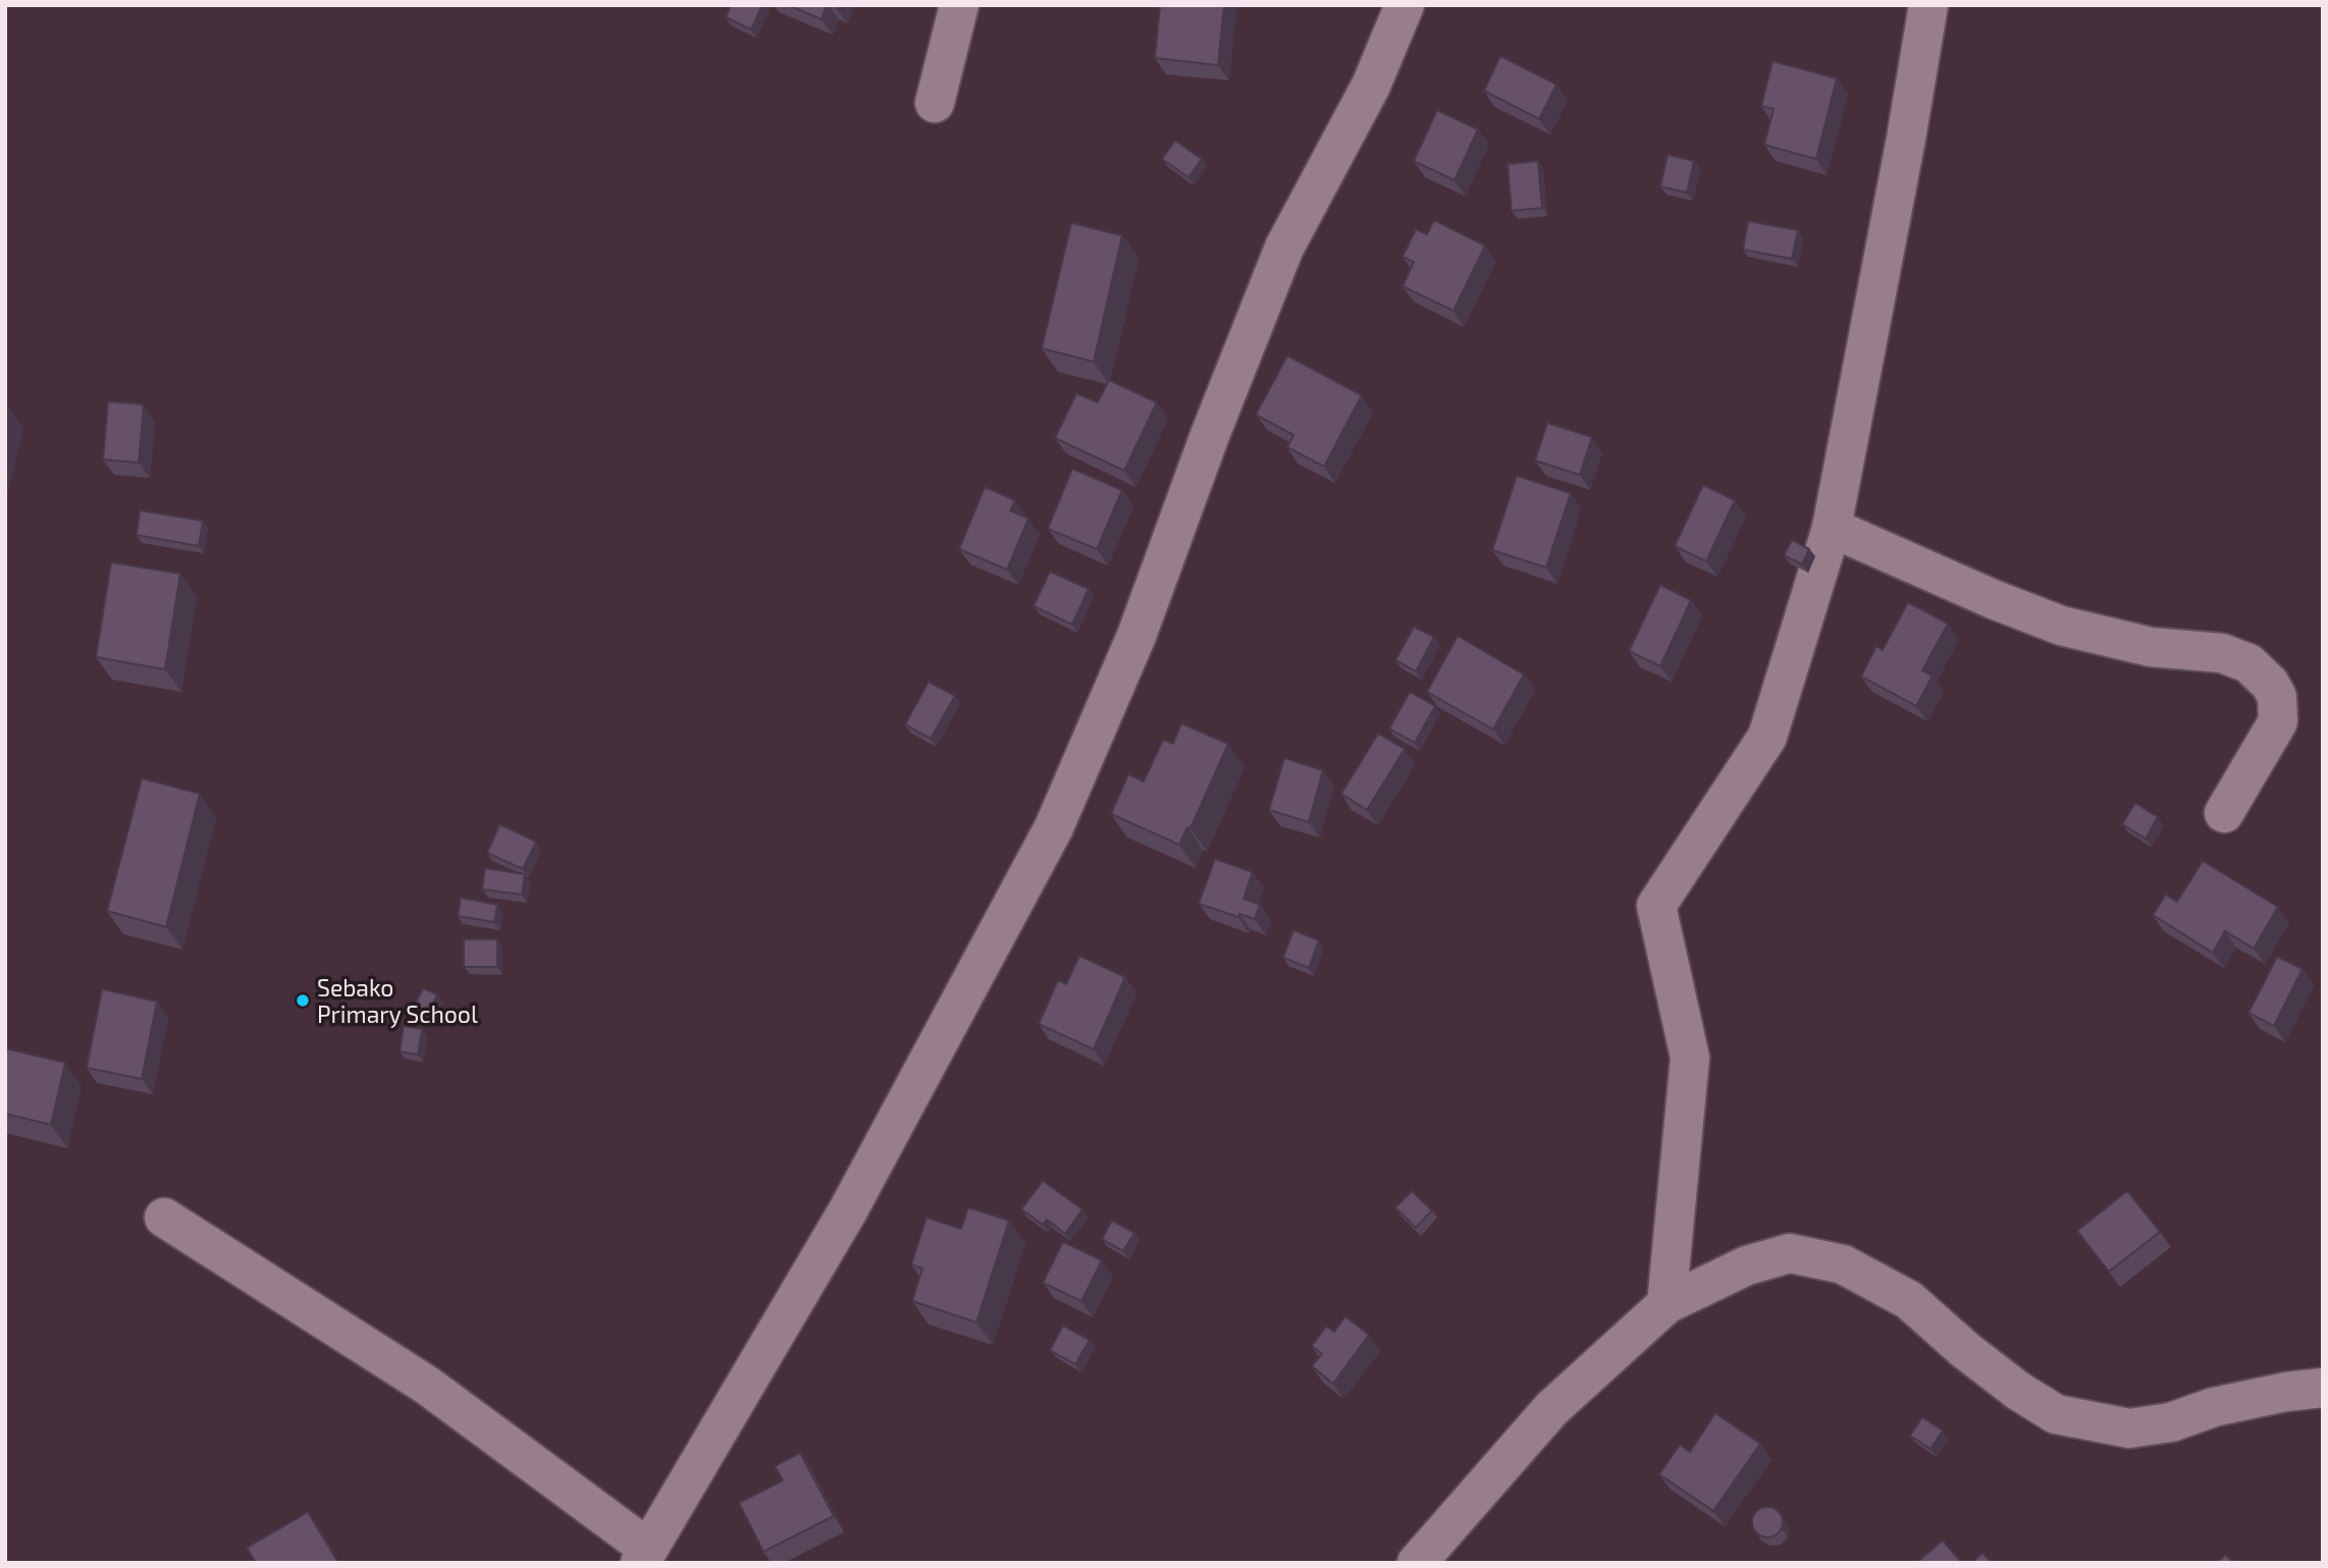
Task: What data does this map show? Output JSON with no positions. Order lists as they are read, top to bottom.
{
  "places": ["Sebako Primary School"]
}
